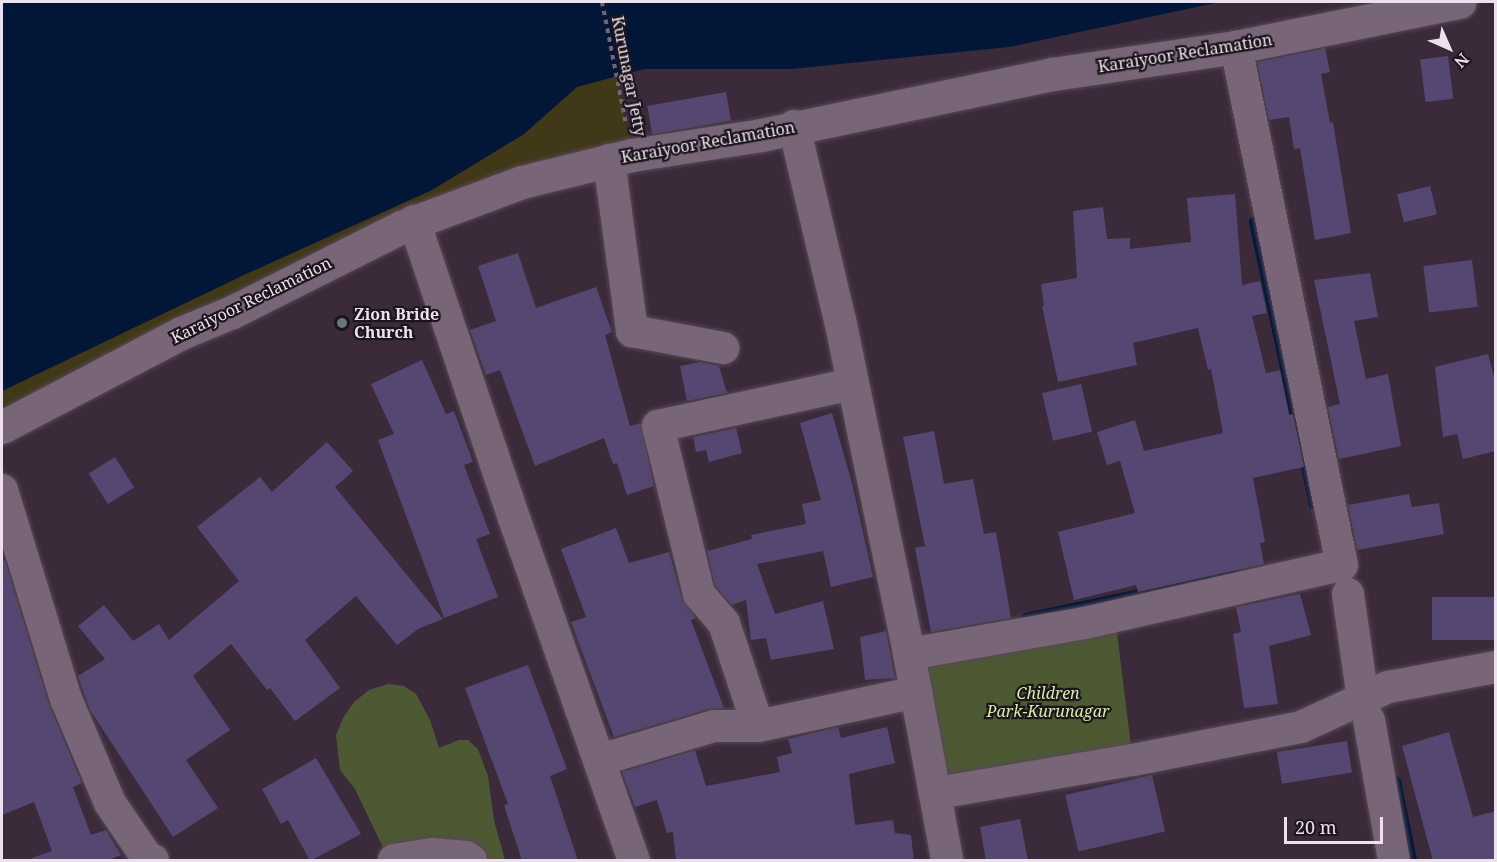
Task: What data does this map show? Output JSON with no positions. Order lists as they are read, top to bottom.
{
  "streets": {
    "main road": ["Karaiyoor Reclamation"],
    "path": ["Kurunagar Jetty"]
  },
  "crossings": [
    ["Karaiyoor Reclamation", "Kurunagar Jetty"]
  ],
  "parks": ["Children Park-Kurunagar"],
  "places": ["Zion Bride Church"],
  "scale_bar": "20 m",
  "north": "bottom right"
}
